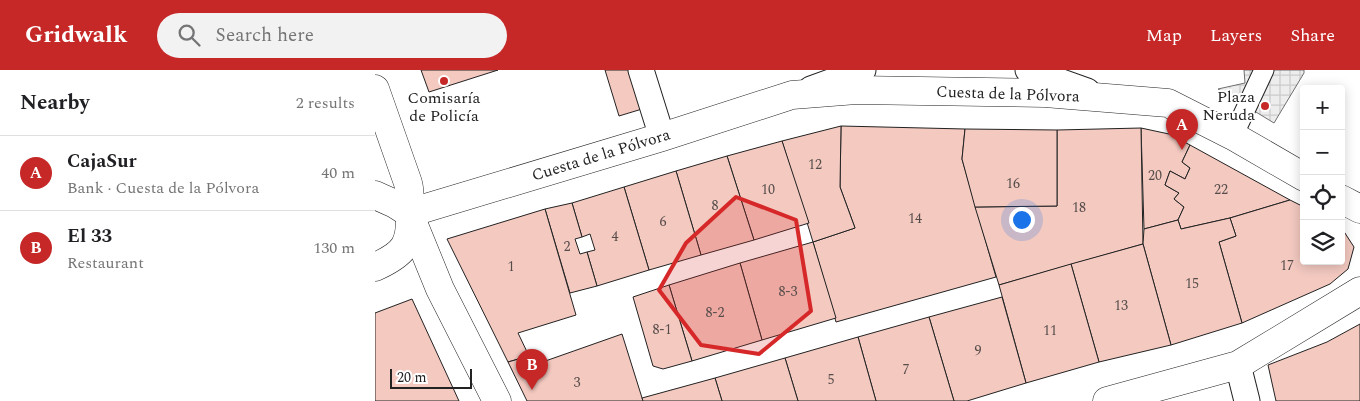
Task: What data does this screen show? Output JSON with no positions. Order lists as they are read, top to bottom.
{
  "streets": {
    "street": ["Cuesta de la Pólvora"]
  },
  "places": ["Comisaría de Policía", "Plaza Neruda"],
  "house_numbers": [
    "12",
    "20",
    "16",
    "10",
    "22",
    "8",
    "18",
    "14",
    "6",
    "4",
    "2",
    "17",
    "1",
    "15",
    "8-3",
    "13",
    "8-2",
    "8-1",
    "11",
    "9",
    "7",
    "5",
    "3"
  ],
  "scale_bar": "20 m",
  "page": {
    "header": "Gridwalk",
    "search": "Search here",
    "nav": ["Map", "Layers", "Share"],
    "heading": ["Nearby", "2 results"],
    "map_buttons": ["+", "−"],
    "pins": ["A", "B"],
    "list": [
      {
        "mark": "A",
        "name": "CajaSur",
        "note": "Bank · Cuesta de la Pólvora",
        "value": "40 m"
      },
      {
        "mark": "B",
        "name": "El 33",
        "note": "Restaurant",
        "value": "130 m"
      }
    ],
    "scale": "20 m"
  }
}
